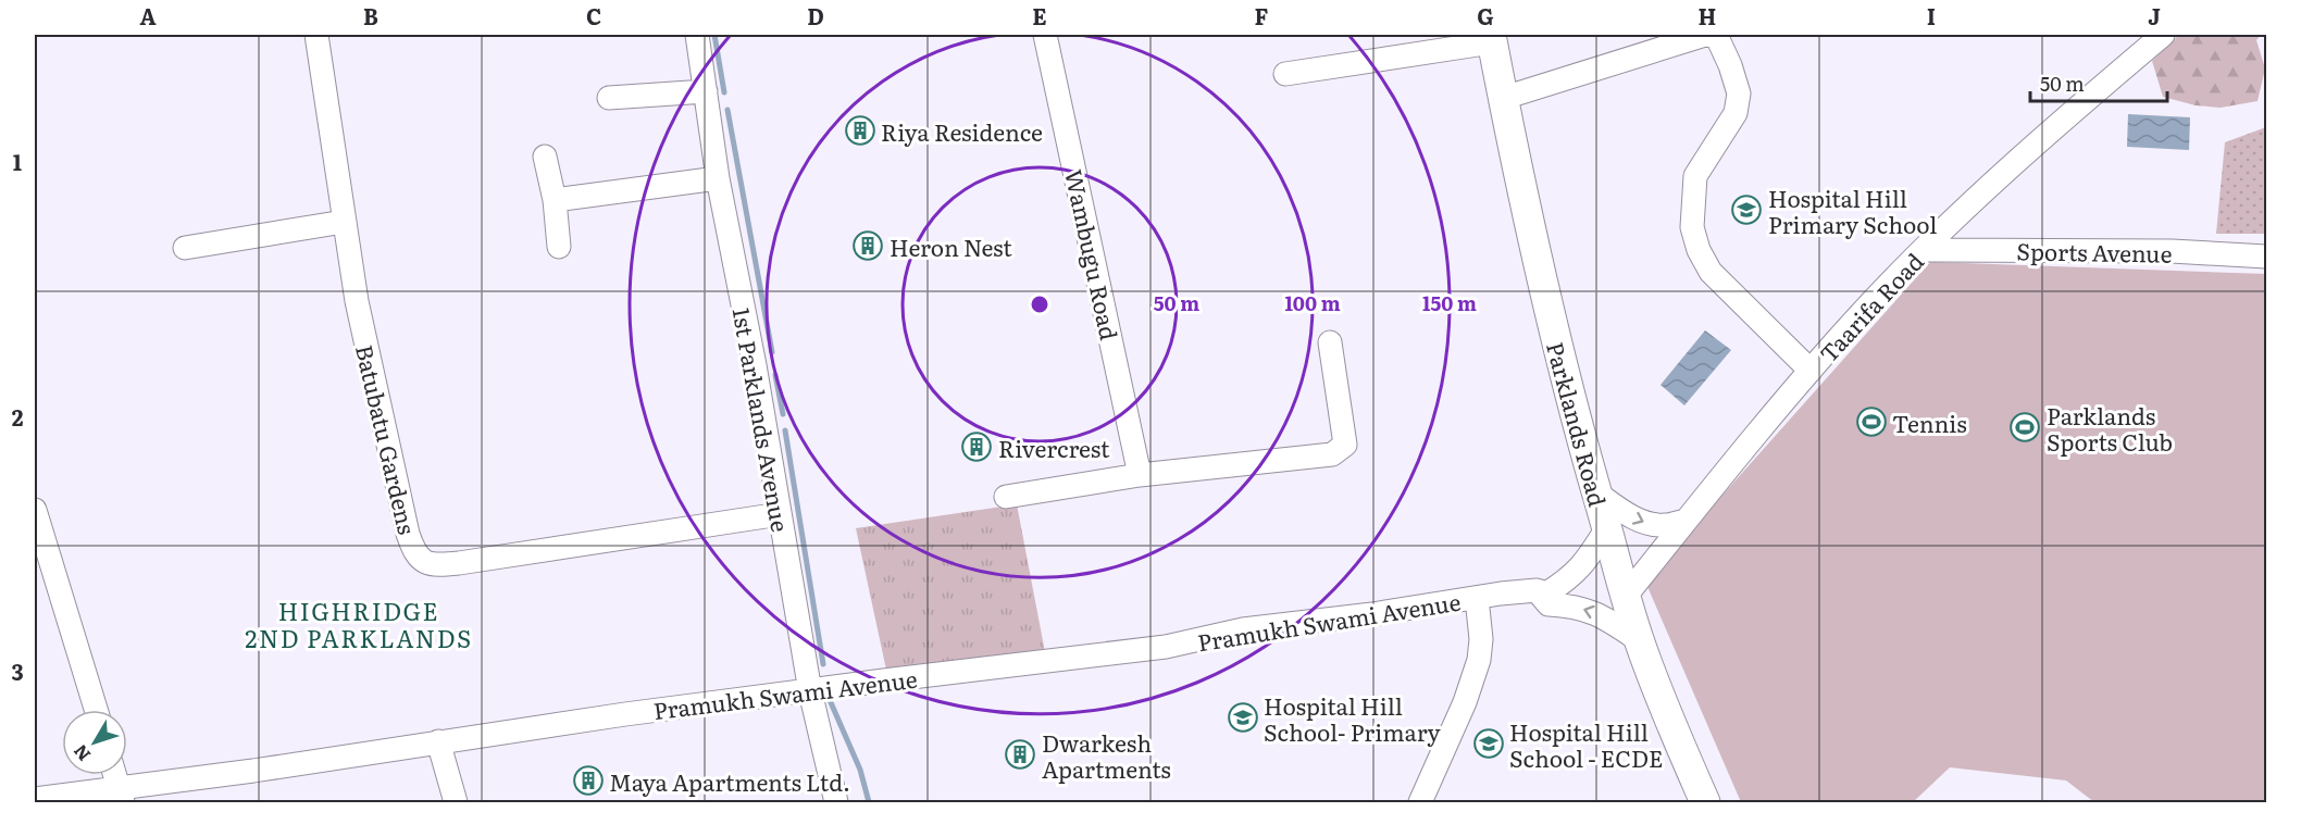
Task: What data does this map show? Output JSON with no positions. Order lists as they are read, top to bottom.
{
  "streets": {
    "main road": ["Parklands Road"],
    "street": [
      "Sports Avenue",
      "Wambugu Road",
      "Taarifa Road",
      "1st Parklands Avenue",
      "Batubatu Gardens",
      "Pramukh Swami Avenue"
    ]
  },
  "crossings": [
    ["Sports Avenue", "Taarifa Road"],
    ["Taarifa Road", "Parklands Road"],
    ["1st Parklands Avenue", "Batubatu Gardens"],
    ["1st Parklands Avenue", "Pramukh Swami Avenue"],
    ["Parklands Road", "Pramukh Swami Avenue"]
  ],
  "districts": ["HIGHRIDGE 2ND PARKLANDS"],
  "places": {
    "building": [
      "Riya Residence",
      "Heron Nest",
      "Rivercrest",
      "Dwarkesh Apartments",
      "Maya Apartments Ltd."
    ],
    "school or university": ["Hospital Hill Primary School", "Hospital Hill School- Primary", "Hospital Hill School - ECDE"],
    "sports": ["Tennis", "Parklands Sports Club"]
  },
  "scale_bar": "50 m",
  "north": "bottom left",
  "grid": {
    "columns": [
      "A",
      "B",
      "C",
      "D",
      "E",
      "F",
      "G",
      "H",
      "I",
      "J"
    ],
    "rows": ["1", "2", "3"]
  },
  "rings": ["50 m", "100 m", "150 m"]
}
